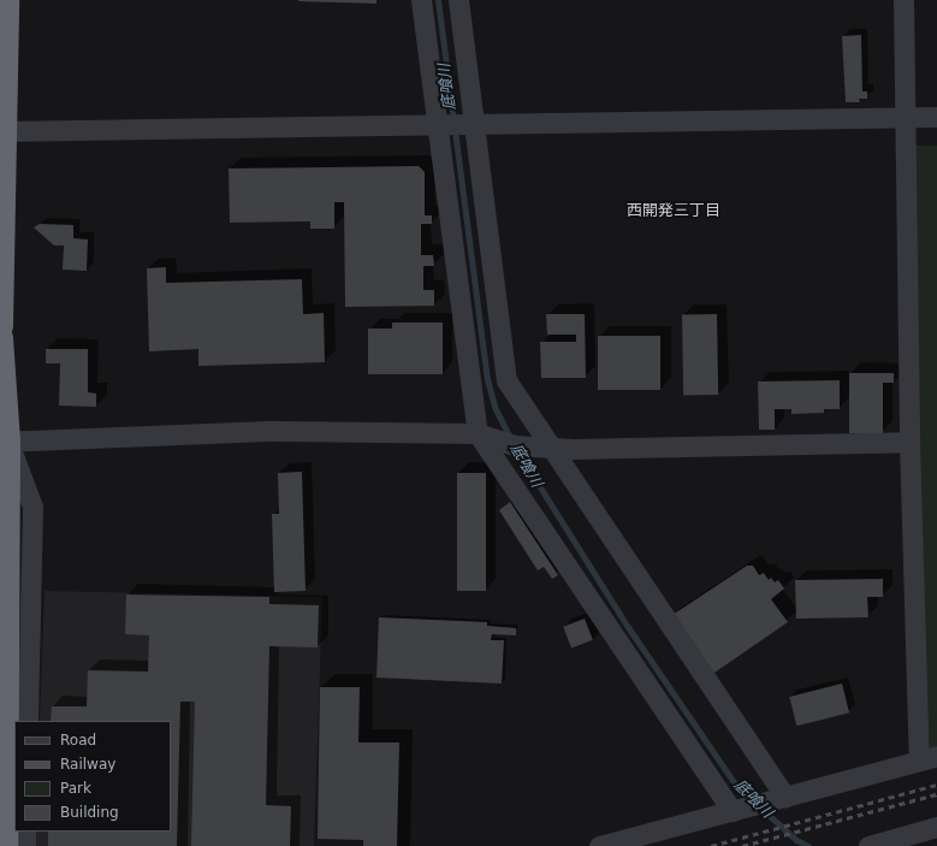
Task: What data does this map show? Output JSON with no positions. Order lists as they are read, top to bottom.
{
  "districts": ["西開発三丁目"],
  "water": ["底喰川"],
  "legend": [
    "Road",
    "Railway",
    "Park",
    "Building"
  ]
}
